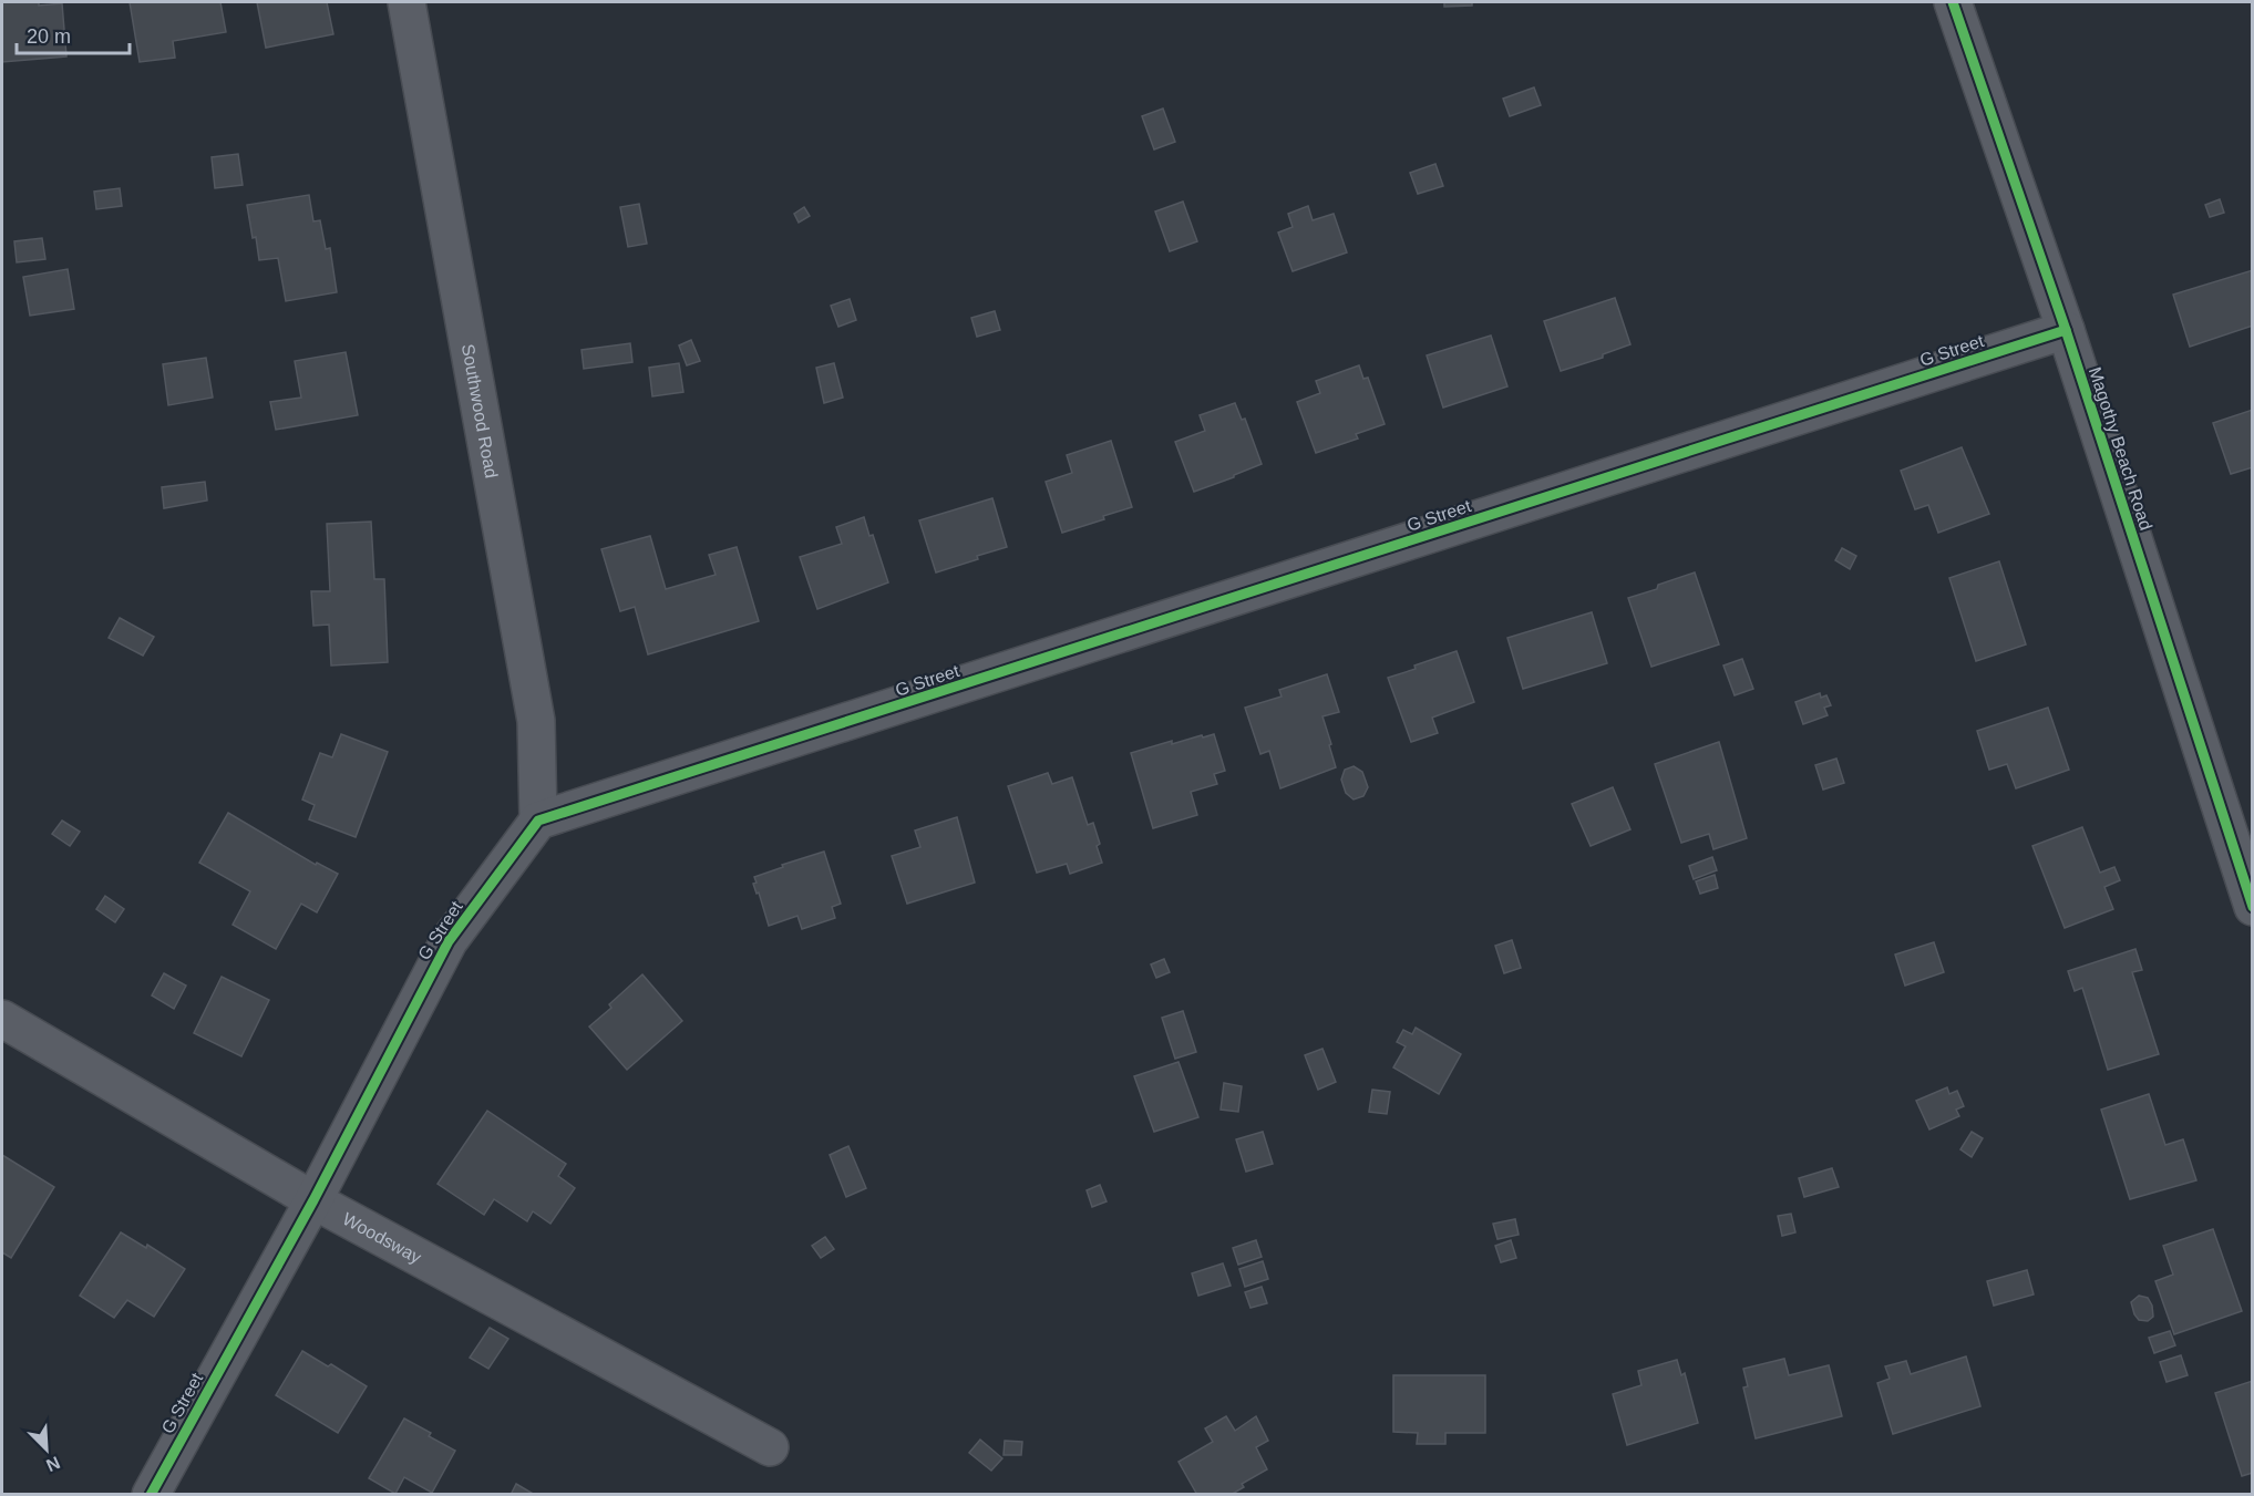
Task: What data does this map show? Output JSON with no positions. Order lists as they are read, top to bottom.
{
  "streets": {
    "street": [
      "G Street",
      "Southwood Road",
      "Magothy Beach Road",
      "Woodsway"
    ]
  },
  "crossings": [
    ["G Street", "Southwood Road"],
    ["G Street", "Magothy Beach Road"],
    ["G Street", "Woodsway"]
  ],
  "scale_bar": "20 m",
  "north": "bottom right"
}
